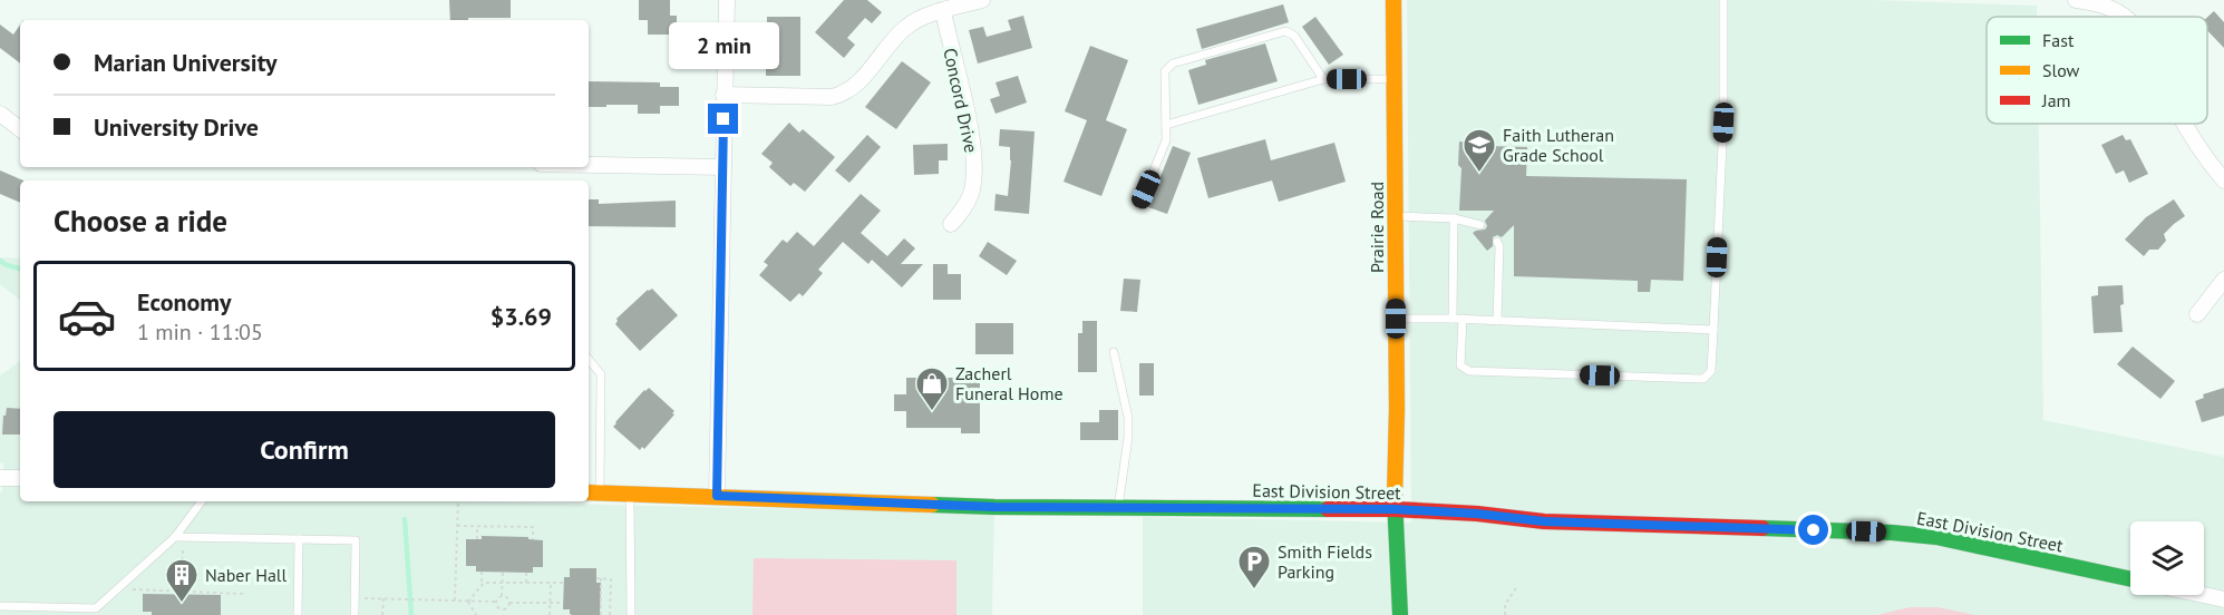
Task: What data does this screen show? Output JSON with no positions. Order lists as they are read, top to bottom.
{
  "streets": {
    "street": ["Concord Drive", "Prairie Road", "East Division Street"]
  },
  "crossings": [
    ["Prairie Road", "East Division Street"]
  ],
  "places": {
    "school or university": ["Faith Lutheran Grade School"],
    "shop": ["Zacherl Funeral Home"],
    "parking": ["Smith Fields Parking"],
    "building": ["Naber Hall"]
  },
  "legend": ["Fast", "Slow", "Jam"],
  "page": {
    "banner": ["Marian University", "University Drive"],
    "bubble": "2 min",
    "heading": "Choose a ride",
    "list": [
      {
        "name": "Economy",
        "note": "1 min · 11:05",
        "value": "$3.69"
      }
    ],
    "buttons": "Confirm"
  }
}
